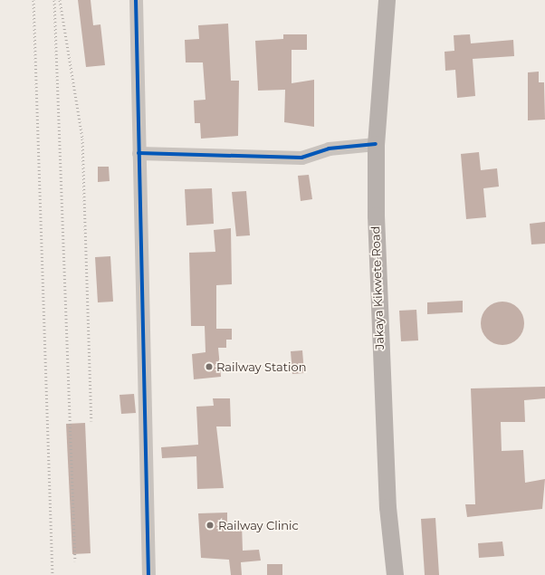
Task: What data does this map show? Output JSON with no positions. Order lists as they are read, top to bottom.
{
  "streets": {
    "main road": ["Jakaya Kikwete Road"]
  },
  "places": ["Railway Station", "Railway Clinic"]
}
